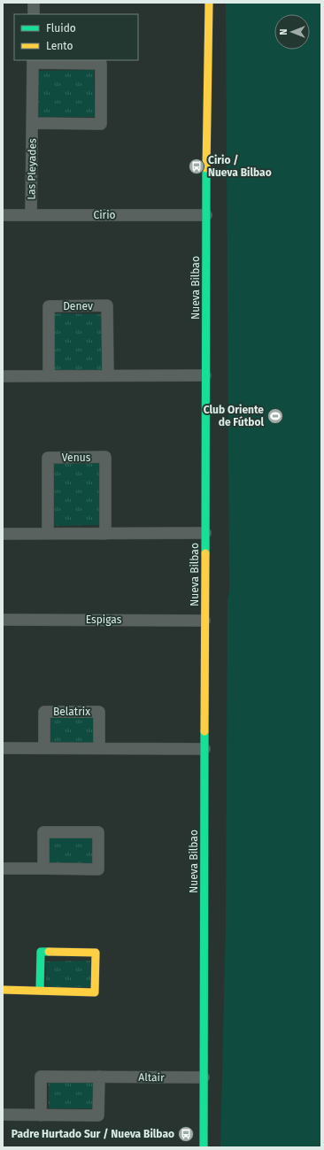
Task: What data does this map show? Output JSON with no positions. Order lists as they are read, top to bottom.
{
  "streets": {
    "street": [
      "Las Pleyades",
      "Cirio",
      "Nueva Bilbao",
      "Denev",
      "Venus",
      "Espigas",
      "Belatrix",
      "Altair"
    ]
  },
  "crossings": [
    ["Las Pleyades", "Cirio"],
    ["Cirio", "Nueva Bilbao"],
    ["Nueva Bilbao", "Espigas"],
    ["Nueva Bilbao", "Altair"]
  ],
  "places": {
    "bus stop": ["Cirio / Nueva Bilbao", "Padre Hurtado Sur / Nueva Bilbao"],
    "sports": ["Club Oriente de Fútbol"]
  },
  "legend": ["Fluido", "Lento"],
  "north": "left"
}
